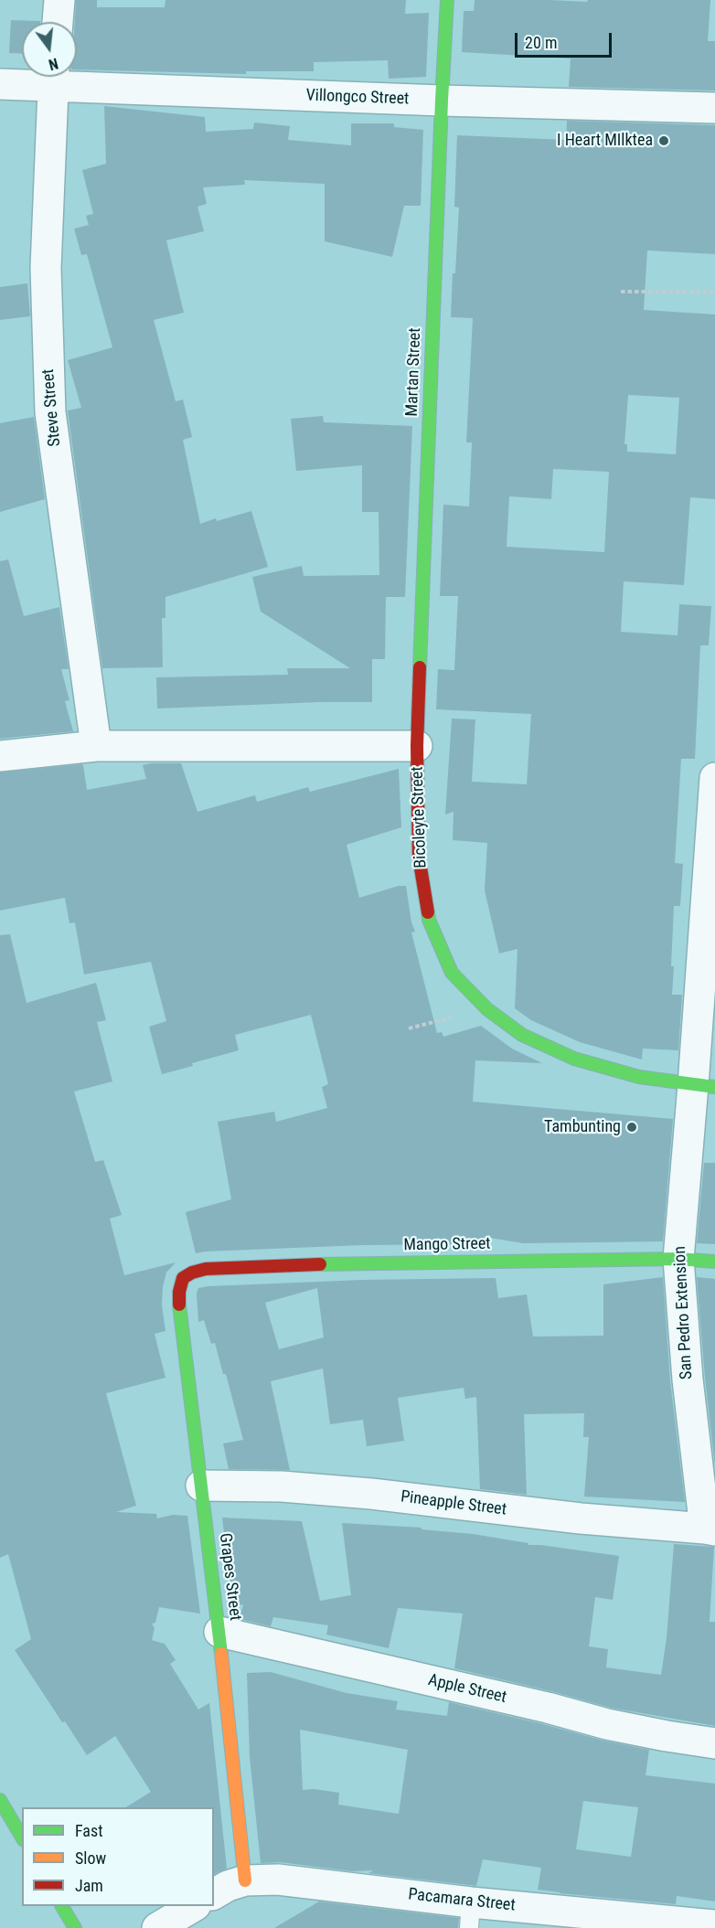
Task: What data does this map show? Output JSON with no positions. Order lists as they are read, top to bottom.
{
  "streets": {
    "street": [
      "Villongco Street",
      "Martan Street",
      "Steve Street",
      "Bicoleyte Street",
      "Mango Street",
      "San Pedro Extension",
      "Pineapple Street",
      "Grapes Street",
      "Apple Street",
      "Pacamara Street"
    ]
  },
  "crossings": [
    ["Villongco Street", "Martan Street"],
    ["Martan Street", "Bicoleyte Street"],
    ["Steve Street", "Bicoleyte Street"],
    ["Bicoleyte Street", "San Pedro Extension"],
    ["Mango Street", "San Pedro Extension"],
    ["Mango Street", "Grapes Street"],
    ["San Pedro Extension", "Pineapple Street"],
    ["Pineapple Street", "Grapes Street"],
    ["Grapes Street", "Apple Street"],
    ["Grapes Street", "Pacamara Street"]
  ],
  "places": ["I Heart MIlktea", "Tambunting"],
  "legend": ["Fast", "Slow", "Jam"],
  "scale_bar": "20 m",
  "north": "bottom"
}
